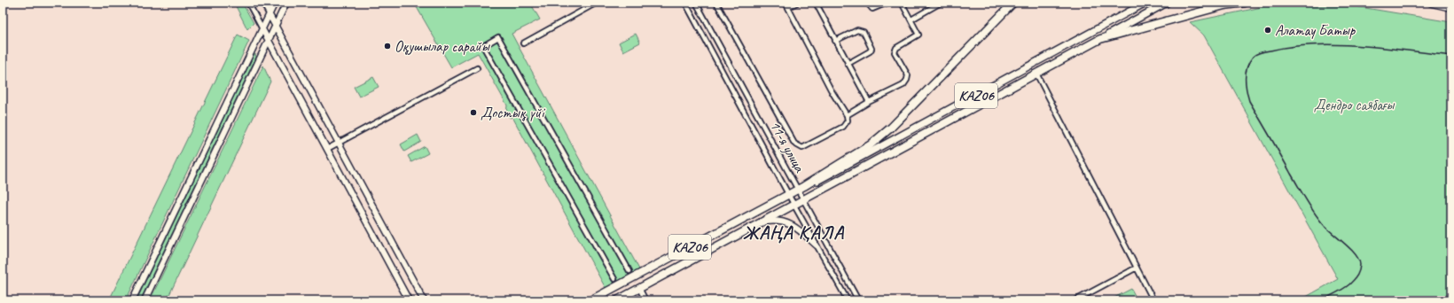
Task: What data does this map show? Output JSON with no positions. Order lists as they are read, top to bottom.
{
  "streets": {
    "highway": ["KАZ06"],
    "street": ["11-я улица"]
  },
  "crossings": [
    ["KАZ06", "11-я улица"]
  ],
  "districts": ["ЖАҢА ҚАЛА"],
  "parks": ["Дендро саябағы"],
  "places": ["Алатау Батыр", "Оқушылар сарайы", "Достық үйі"]
}
